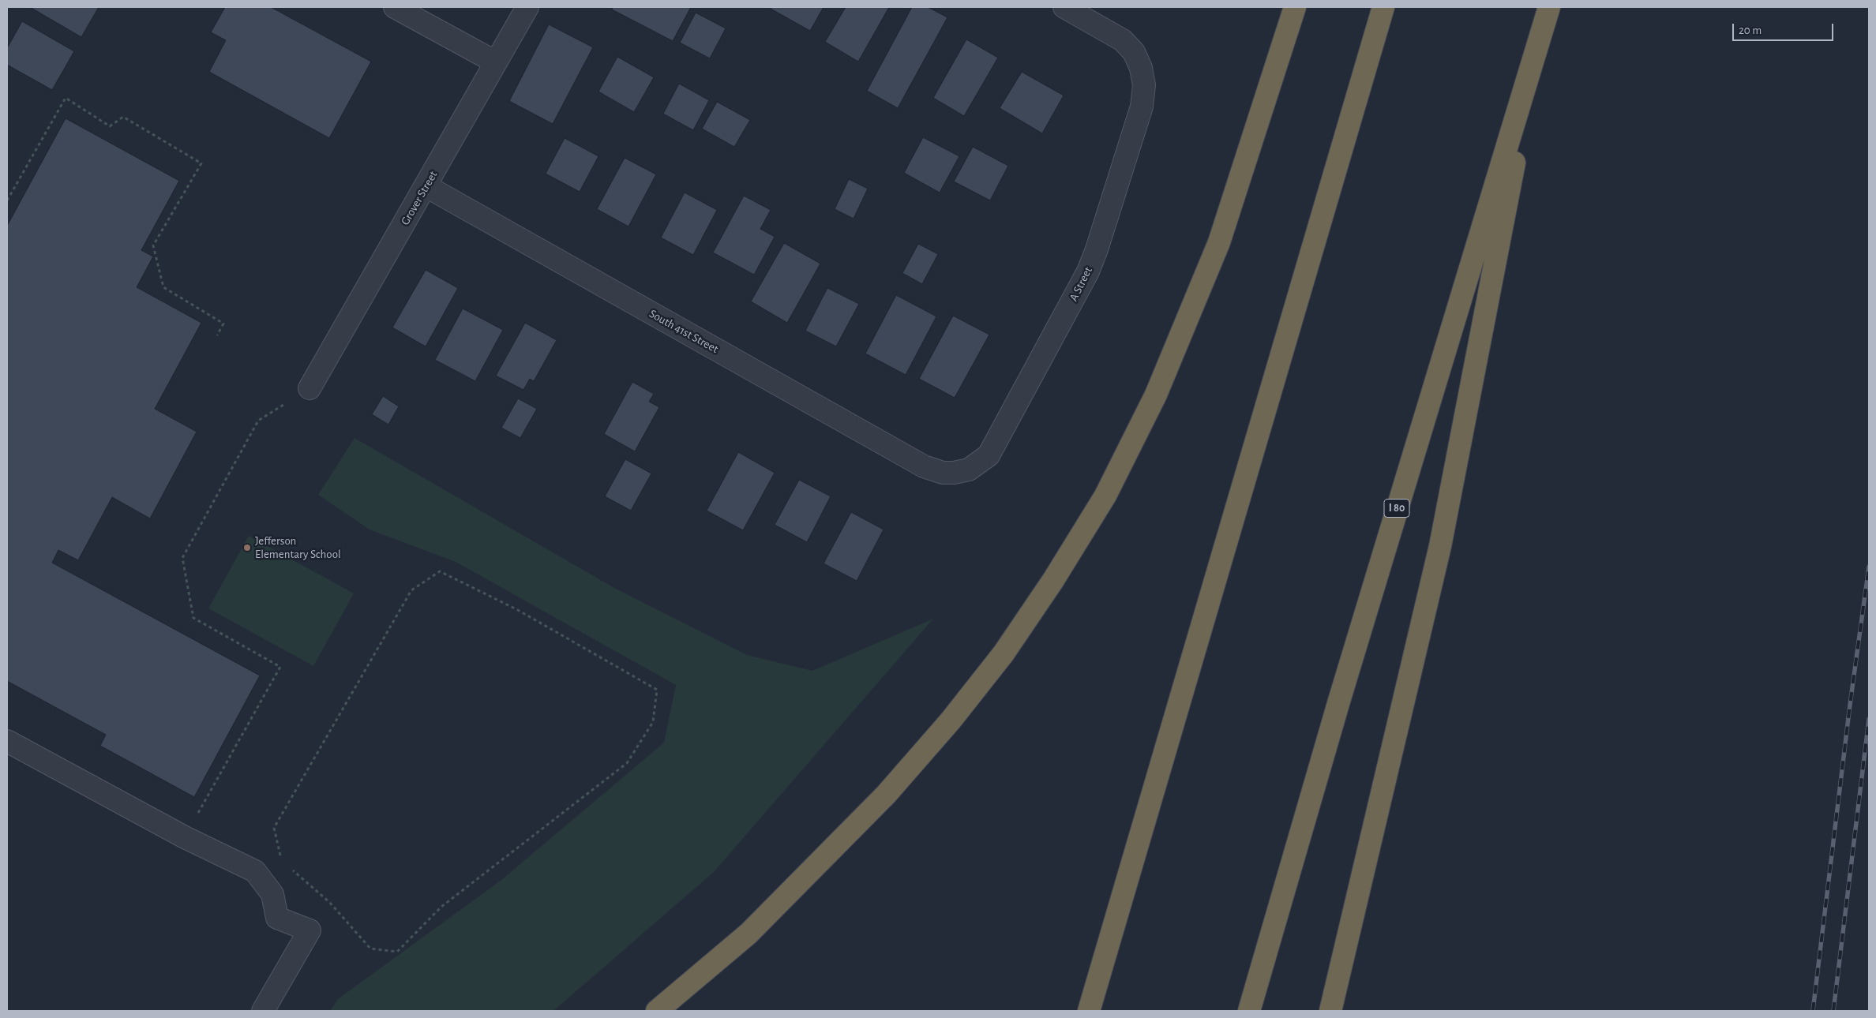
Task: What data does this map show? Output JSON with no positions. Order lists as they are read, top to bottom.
{
  "streets": {
    "highway": ["I 80"],
    "street": ["Grover Street", "A Street", "South 41st Street"]
  },
  "crossings": [
    ["Grover Street", "South 41st Street"],
    ["A Street", "South 41st Street"]
  ],
  "places": ["Jefferson Elementary School"],
  "scale_bar": "20 m"
}
